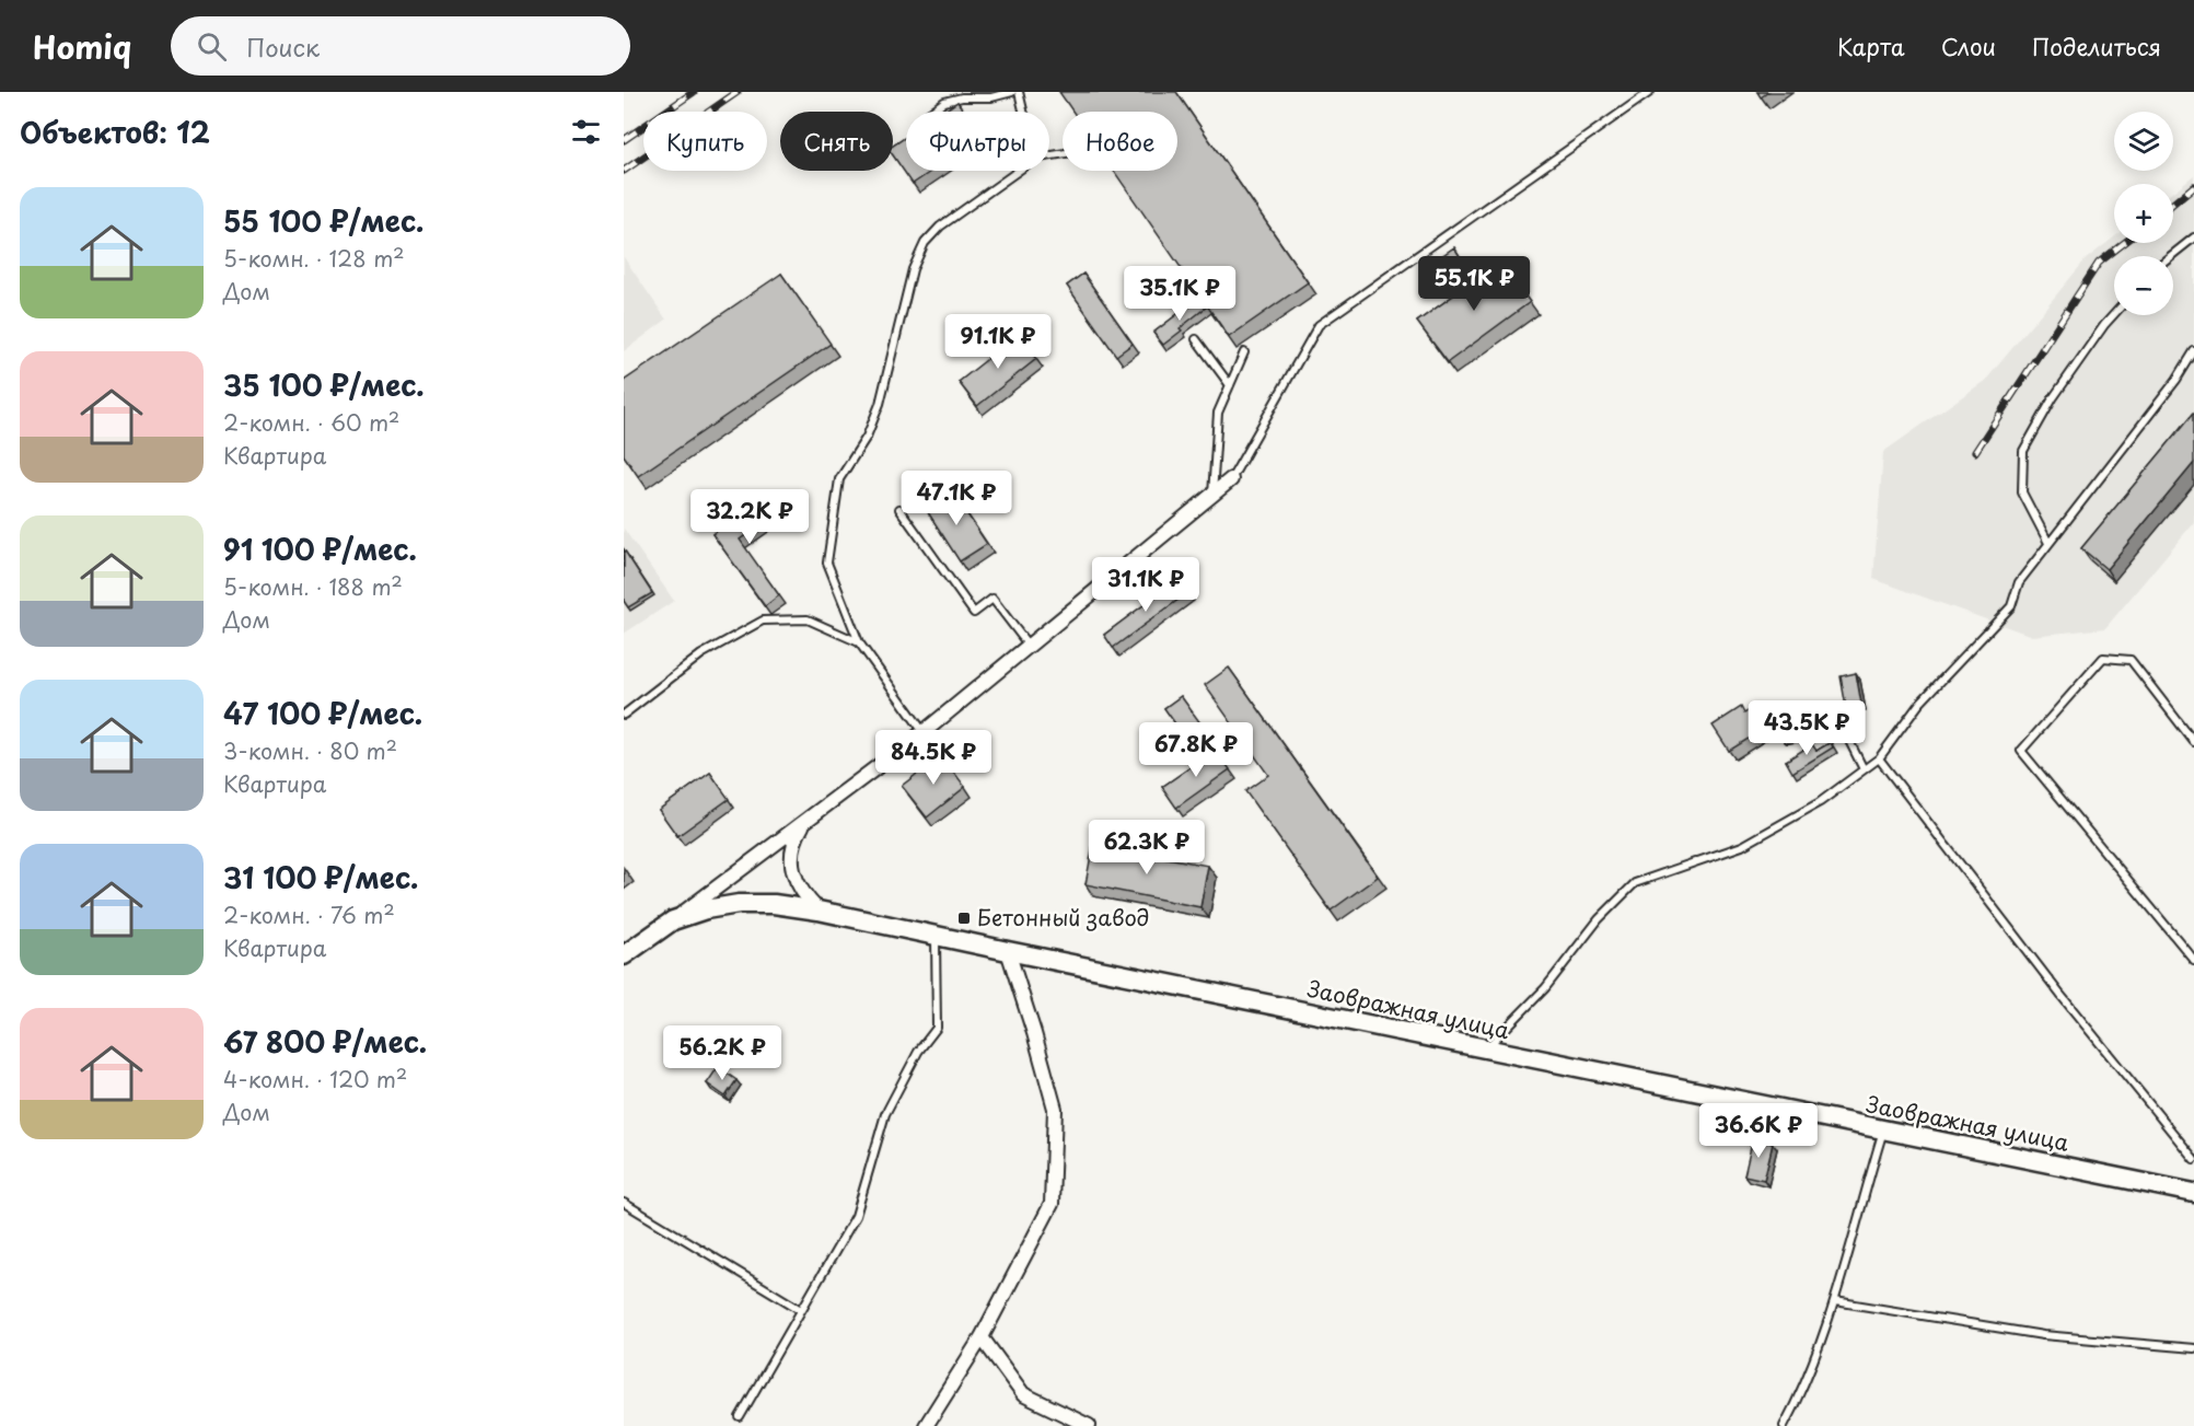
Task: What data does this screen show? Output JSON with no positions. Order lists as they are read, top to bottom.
{
  "streets": {
    "street": ["Заовражная улица"]
  },
  "places": {
    "transit": ["Бетонный завод"]
  },
  "page": {
    "header": "Homiq",
    "search": "Поиск",
    "nav": ["Карта", "Слои", "Поделиться"],
    "heading": "Объектов: 12",
    "map_buttons": ["+", "−"],
    "chip": [
      "Купить",
      "Снять",
      "Фильтры",
      "Новое"
    ],
    "list": [
      {
        "name": "55 100 ₽/мес.",
        "note": "5-комн. · 128 m² · Дом"
      },
      {
        "name": "35 100 ₽/мес.",
        "note": "2-комн. · 60 m² · Квартира"
      },
      {
        "name": "91 100 ₽/мес.",
        "note": "5-комн. · 188 m² · Дом"
      },
      {
        "name": "47 100 ₽/мес.",
        "note": "3-комн. · 80 m² · Квартира"
      },
      {
        "name": "31 100 ₽/мес.",
        "note": "2-комн. · 76 m² · Квартира"
      },
      {
        "name": "67 800 ₽/мес.",
        "note": "4-комн. · 120 m² · Дом"
      }
    ],
    "price": [
      "55.1K ₽",
      "35.1K ₽",
      "91.1K ₽",
      "47.1K ₽",
      "32.2K ₽",
      "31.1K ₽",
      "43.5K ₽",
      "67.8K ₽",
      "84.5K ₽",
      "62.3K ₽",
      "56.2K ₽",
      "36.6K ₽"
    ]
  }
}
